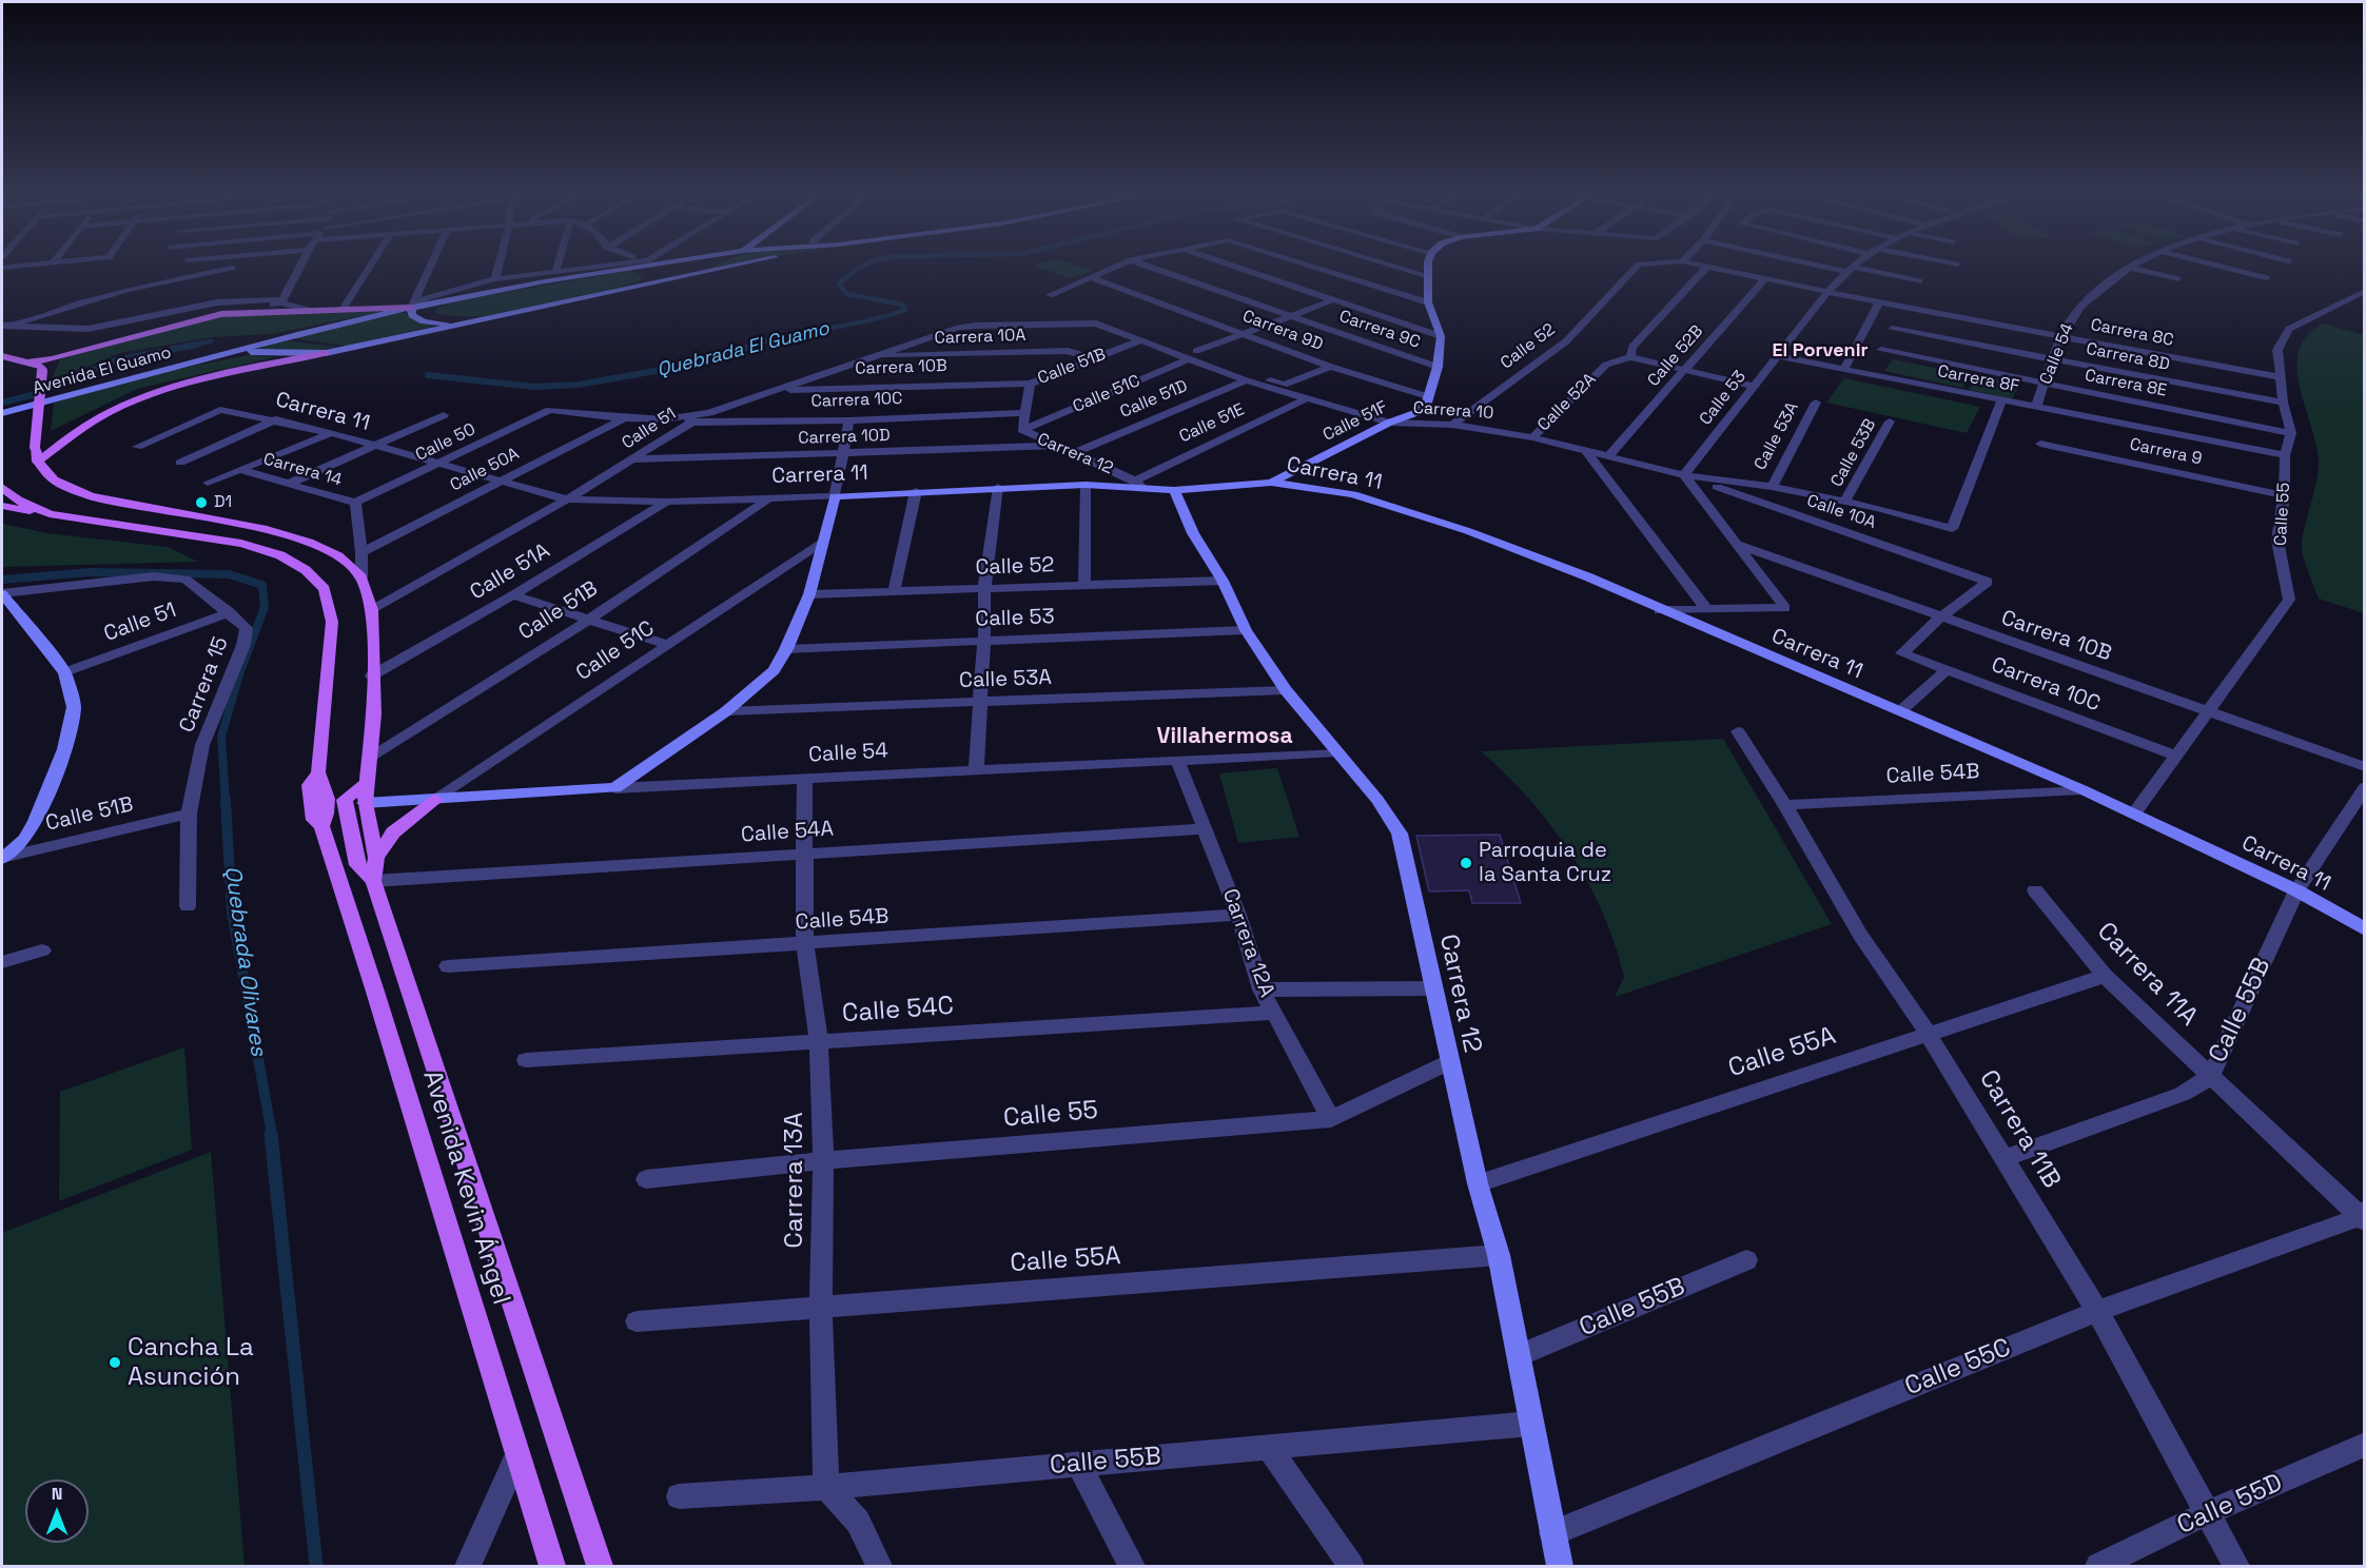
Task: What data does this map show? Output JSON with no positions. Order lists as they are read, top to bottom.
{
  "streets": {
    "main road": ["Avenida Kevin Ángel"],
    "street": [
      "Carrera 9C",
      "Carrera 9D",
      "Carrera 8C",
      "Carrera 10A",
      "Calle 52",
      "Calle 54",
      "Calle 52B",
      "Carrera 8D",
      "Calle 51B",
      "Carrera 10B",
      "Avenida El Guamo",
      "Carrera 8F",
      "Carrera 8E",
      "Calle 51C",
      "Calle 53",
      "Calle 51D",
      "Carrera 10C",
      "Calle 52A",
      "Carrera 10",
      "Carrera 11",
      "Calle 51F",
      "Calle 51E",
      "Calle 51",
      "Calle 53A",
      "Carrera 10D",
      "Calle 50",
      "Carrera 9",
      "Calle 53B",
      "Carrera 12",
      "Carrera 14",
      "Calle 50A",
      "Calle 10A",
      "Calle 55",
      "Calle 51A",
      "Carrera 15",
      "Calle 54B",
      "Calle 54A",
      "Carrera 12A",
      "Carrera 11A",
      "Calle 54C",
      "Calle 55B",
      "Calle 55A",
      "Carrera 11B",
      "Carrera 13A",
      "Calle 55C",
      "Calle 55D"
    ]
  },
  "crossings": [
    ["Carrera 9D", "Calle 51F"],
    ["Carrera 8C", "Calle 54"],
    ["Carrera 8C", "Calle 52B"],
    ["Carrera 8C", "Calle 53"],
    ["Carrera 10A", "Calle 51B"],
    ["Carrera 10A", "Calle 51"],
    ["Calle 52", "Carrera 10"],
    ["Calle 52", "Carrera 12"],
    ["Calle 54", "Carrera 8D"],
    ["Calle 54", "Carrera 8F"],
    ["Calle 54", "Carrera 8E"],
    ["Calle 54", "Calle 51C"],
    ["Calle 54", "Carrera 12"],
    ["Calle 54", "Carrera 12A"],
    ["Calle 54", "Carrera 13A"],
    ["Calle 54", "Avenida Kevin Ángel"],
    ["Calle 52B", "Carrera 10"],
    ["Calle 51B", "Carrera 10B"],
    ["Calle 51B", "Carrera 10C"],
    ["Calle 51B", "Carrera 10"],
    ["Calle 51B", "Carrera 11"],
    ["Calle 51B", "Carrera 12"],
    ["Calle 51B", "Carrera 15"],
    ["Calle 51B", "Avenida Kevin Ángel"],
    ["Carrera 10B", "Carrera 10C"],
    ["Carrera 10B", "Calle 51"],
    ["Carrera 10B", "Calle 10A"],
    ["Carrera 10B", "Calle 55"],
    ["Carrera 8F", "Calle 53"],
    ["Carrera 8F", "Carrera 10"],
    ["Carrera 8F", "Calle 55"],
    ["Carrera 8E", "Calle 55"],
    ["Calle 51C", "Carrera 10"],
    ["Calle 51C", "Carrera 12"],
    ["Calle 53", "Carrera 10"],
    ["Calle 53", "Carrera 12"],
    ["Calle 53", "Calle 10A"],
    ["Calle 51D", "Carrera 10"],
    ["Calle 51D", "Carrera 12"],
    ["Carrera 10C", "Calle 51"],
    ["Carrera 10C", "Calle 50"],
    ["Carrera 10C", "Carrera 12"],
    ["Carrera 10C", "Calle 50A"],
    ["Carrera 10C", "Calle 10A"],
    ["Carrera 10C", "Calle 55"],
    ["Calle 52A", "Carrera 10"],
    ["Carrera 10", "Calle 51F"],
    ["Carrera 10", "Calle 51E"],
    ["Carrera 10", "Calle 51"],
    ["Carrera 10", "Calle 53A"],
    ["Carrera 10", "Calle 53B"],
    ["Carrera 10", "Calle 10A"],
    ["Carrera 11", "Calle 51F"],
    ["Carrera 11", "Calle 51E"],
    ["Carrera 11", "Calle 51"],
    ["Carrera 11", "Calle 50"],
    ["Carrera 11", "Carrera 12"],
    ["Carrera 11", "Calle 50A"],
    ["Carrera 11", "Calle 55"],
    ["Carrera 11", "Calle 51A"],
    ["Carrera 11", "Calle 54B"],
    ["Carrera 11", "Calle 55B"],
    ["Calle 51E", "Carrera 12"],
    ["Calle 51", "Carrera 10D"],
    ["Calle 51", "Carrera 15"],
    ["Calle 51", "Avenida Kevin Ángel"],
    ["Calle 53A", "Carrera 12"],
    ["Carrera 10D", "Carrera 12"],
    ["Calle 50", "Carrera 14"],
    ["Carrera 9", "Calle 55"],
    ["Carrera 12", "Calle 55"],
    ["Carrera 12", "Calle 55B"],
    ["Carrera 12", "Calle 55A"],
    ["Carrera 12", "Calle 55C"],
    ["Carrera 14", "Calle 50A"],
    ["Carrera 14", "Avenida Kevin Ángel"],
    ["Calle 55", "Carrera 12A"],
    ["Calle 55", "Carrera 13A"],
    ["Calle 51A", "Avenida Kevin Ángel"],
    ["Calle 54B", "Carrera 12A"],
    ["Calle 54B", "Carrera 11B"],
    ["Calle 54B", "Carrera 13A"],
    ["Calle 54A", "Carrera 12A"],
    ["Calle 54A", "Carrera 13A"],
    ["Calle 54A", "Avenida Kevin Ángel"],
    ["Carrera 12A", "Calle 54C"],
    ["Carrera 11A", "Calle 55B"],
    ["Carrera 11A", "Calle 55A"],
    ["Carrera 11A", "Calle 55C"],
    ["Calle 54C", "Carrera 13A"],
    ["Calle 55B", "Carrera 11B"],
    ["Calle 55B", "Carrera 13A"],
    ["Calle 55A", "Carrera 11B"],
    ["Calle 55A", "Carrera 13A"],
    ["Carrera 11B", "Calle 55C"],
    ["Carrera 11B", "Calle 55D"]
  ],
  "districts": ["El Porvenir", "Villahermosa"],
  "water": ["Quebrada El Guamo", "Quebrada Olivares"],
  "places": ["D1", "Parroquia de la Santa Cruz", "Cancha La Asunción"],
  "north": "top"
}
